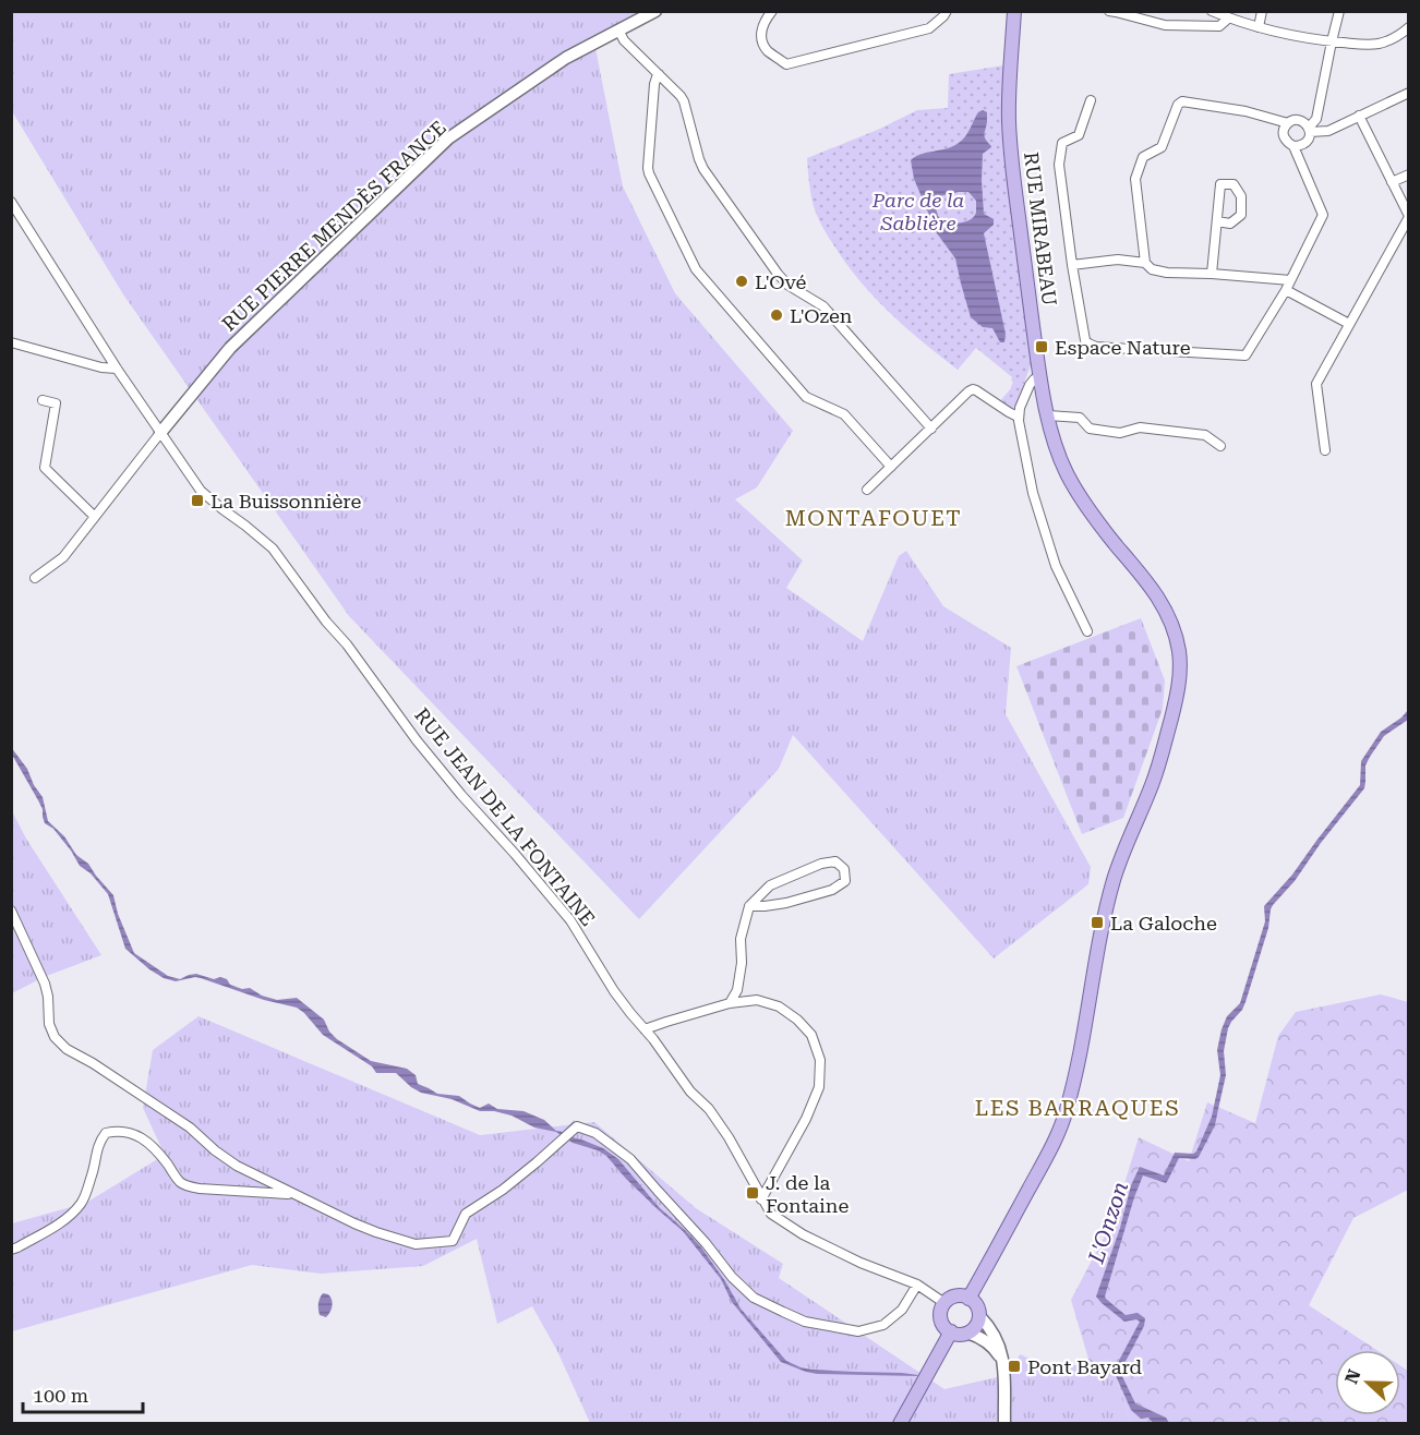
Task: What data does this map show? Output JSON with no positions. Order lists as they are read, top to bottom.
{
  "streets": {
    "main road": ["RUE MIRABEAU"],
    "street": ["RUE PIERRE MENDÈS FRANCE", "RUE JEAN DE LA FONTAINE"]
  },
  "crossings": [
    ["RUE PIERRE MENDÈS FRANCE", "RUE JEAN DE LA FONTAINE"],
    ["RUE MIRABEAU", "RUE JEAN DE LA FONTAINE"]
  ],
  "districts": ["MONTAFOUET", "LES BARRAQUES"],
  "water": ["L'Onzon"],
  "parks": ["Parc de la Sablière"],
  "places": {
    "other": ["L'Ové", "L'Ozen"],
    "transit": [
      "Espace Nature",
      "La Buissonnière",
      "La Galoche",
      "J. de la Fontaine",
      "Pont Bayard"
    ]
  },
  "scale_bar": "100 m",
  "north": "left"
}
